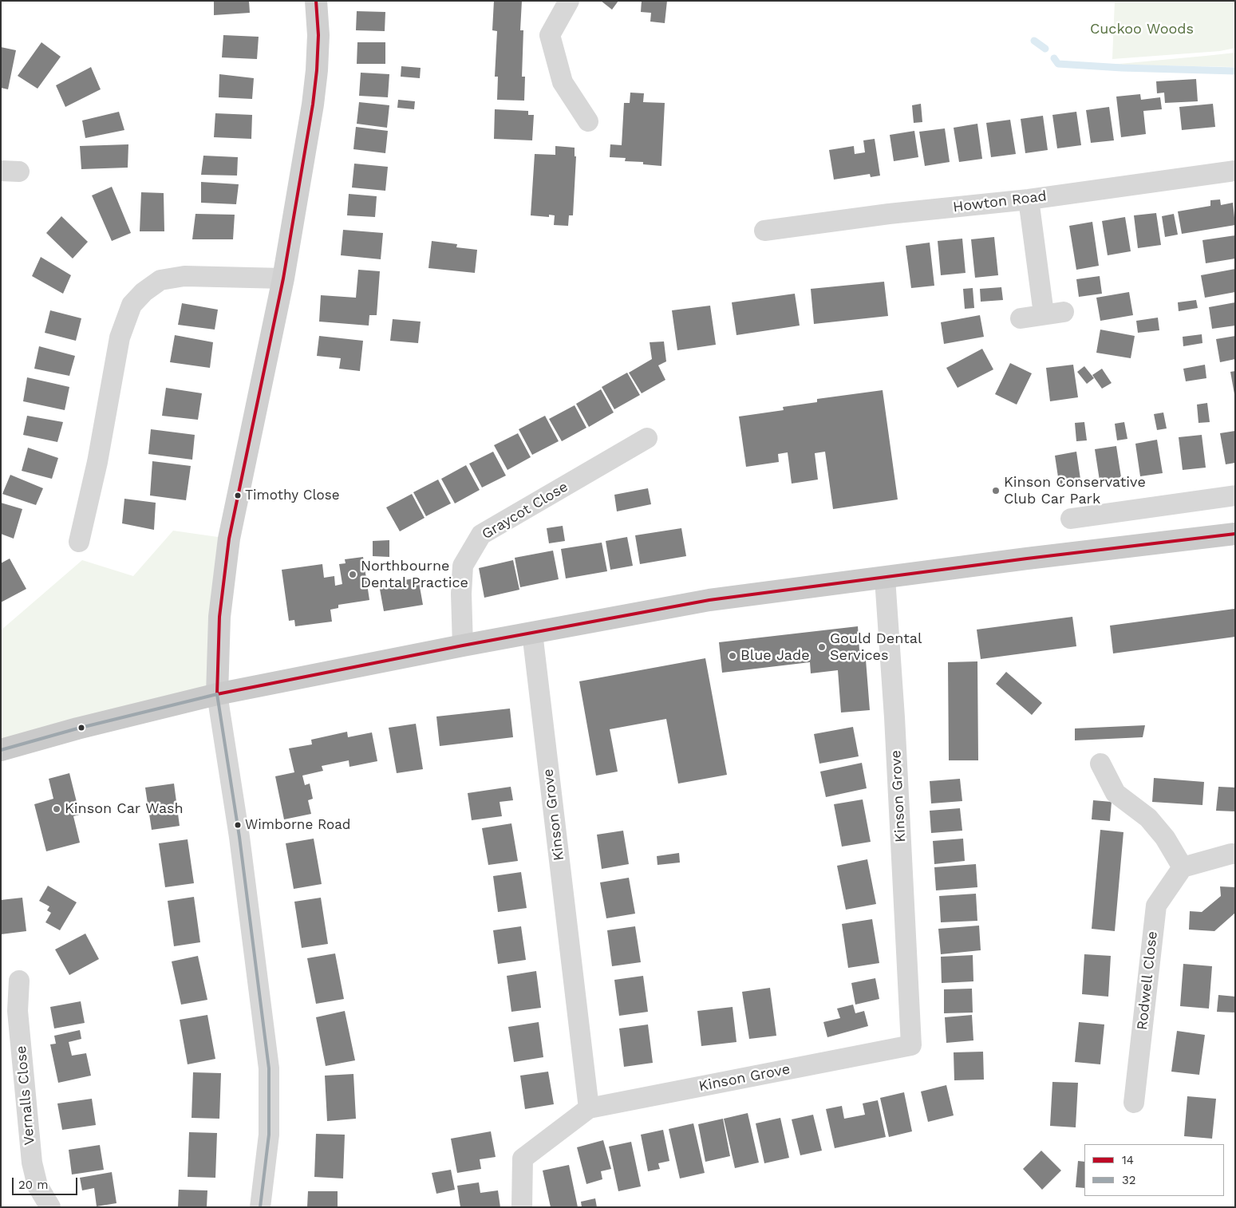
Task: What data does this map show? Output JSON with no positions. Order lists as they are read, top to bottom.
{
  "streets": {
    "street": [
      "Howton Road",
      "Graycot Close",
      "Kinson Grove",
      "Rodwell Close",
      "Vernalls Close"
    ]
  },
  "parks": ["Cuckoo Woods"],
  "places": [
    "Kinson Conservative Club Car Park",
    "Timothy Close",
    "Northbourne Dental Practice",
    "Gould Dental Services",
    "Blue Jade",
    "Kinson Car Wash",
    "Wimborne Road"
  ],
  "lines": ["transit line 14", "transit line 32"],
  "legend": ["14", "32"],
  "scale_bar": "20 m"
}
